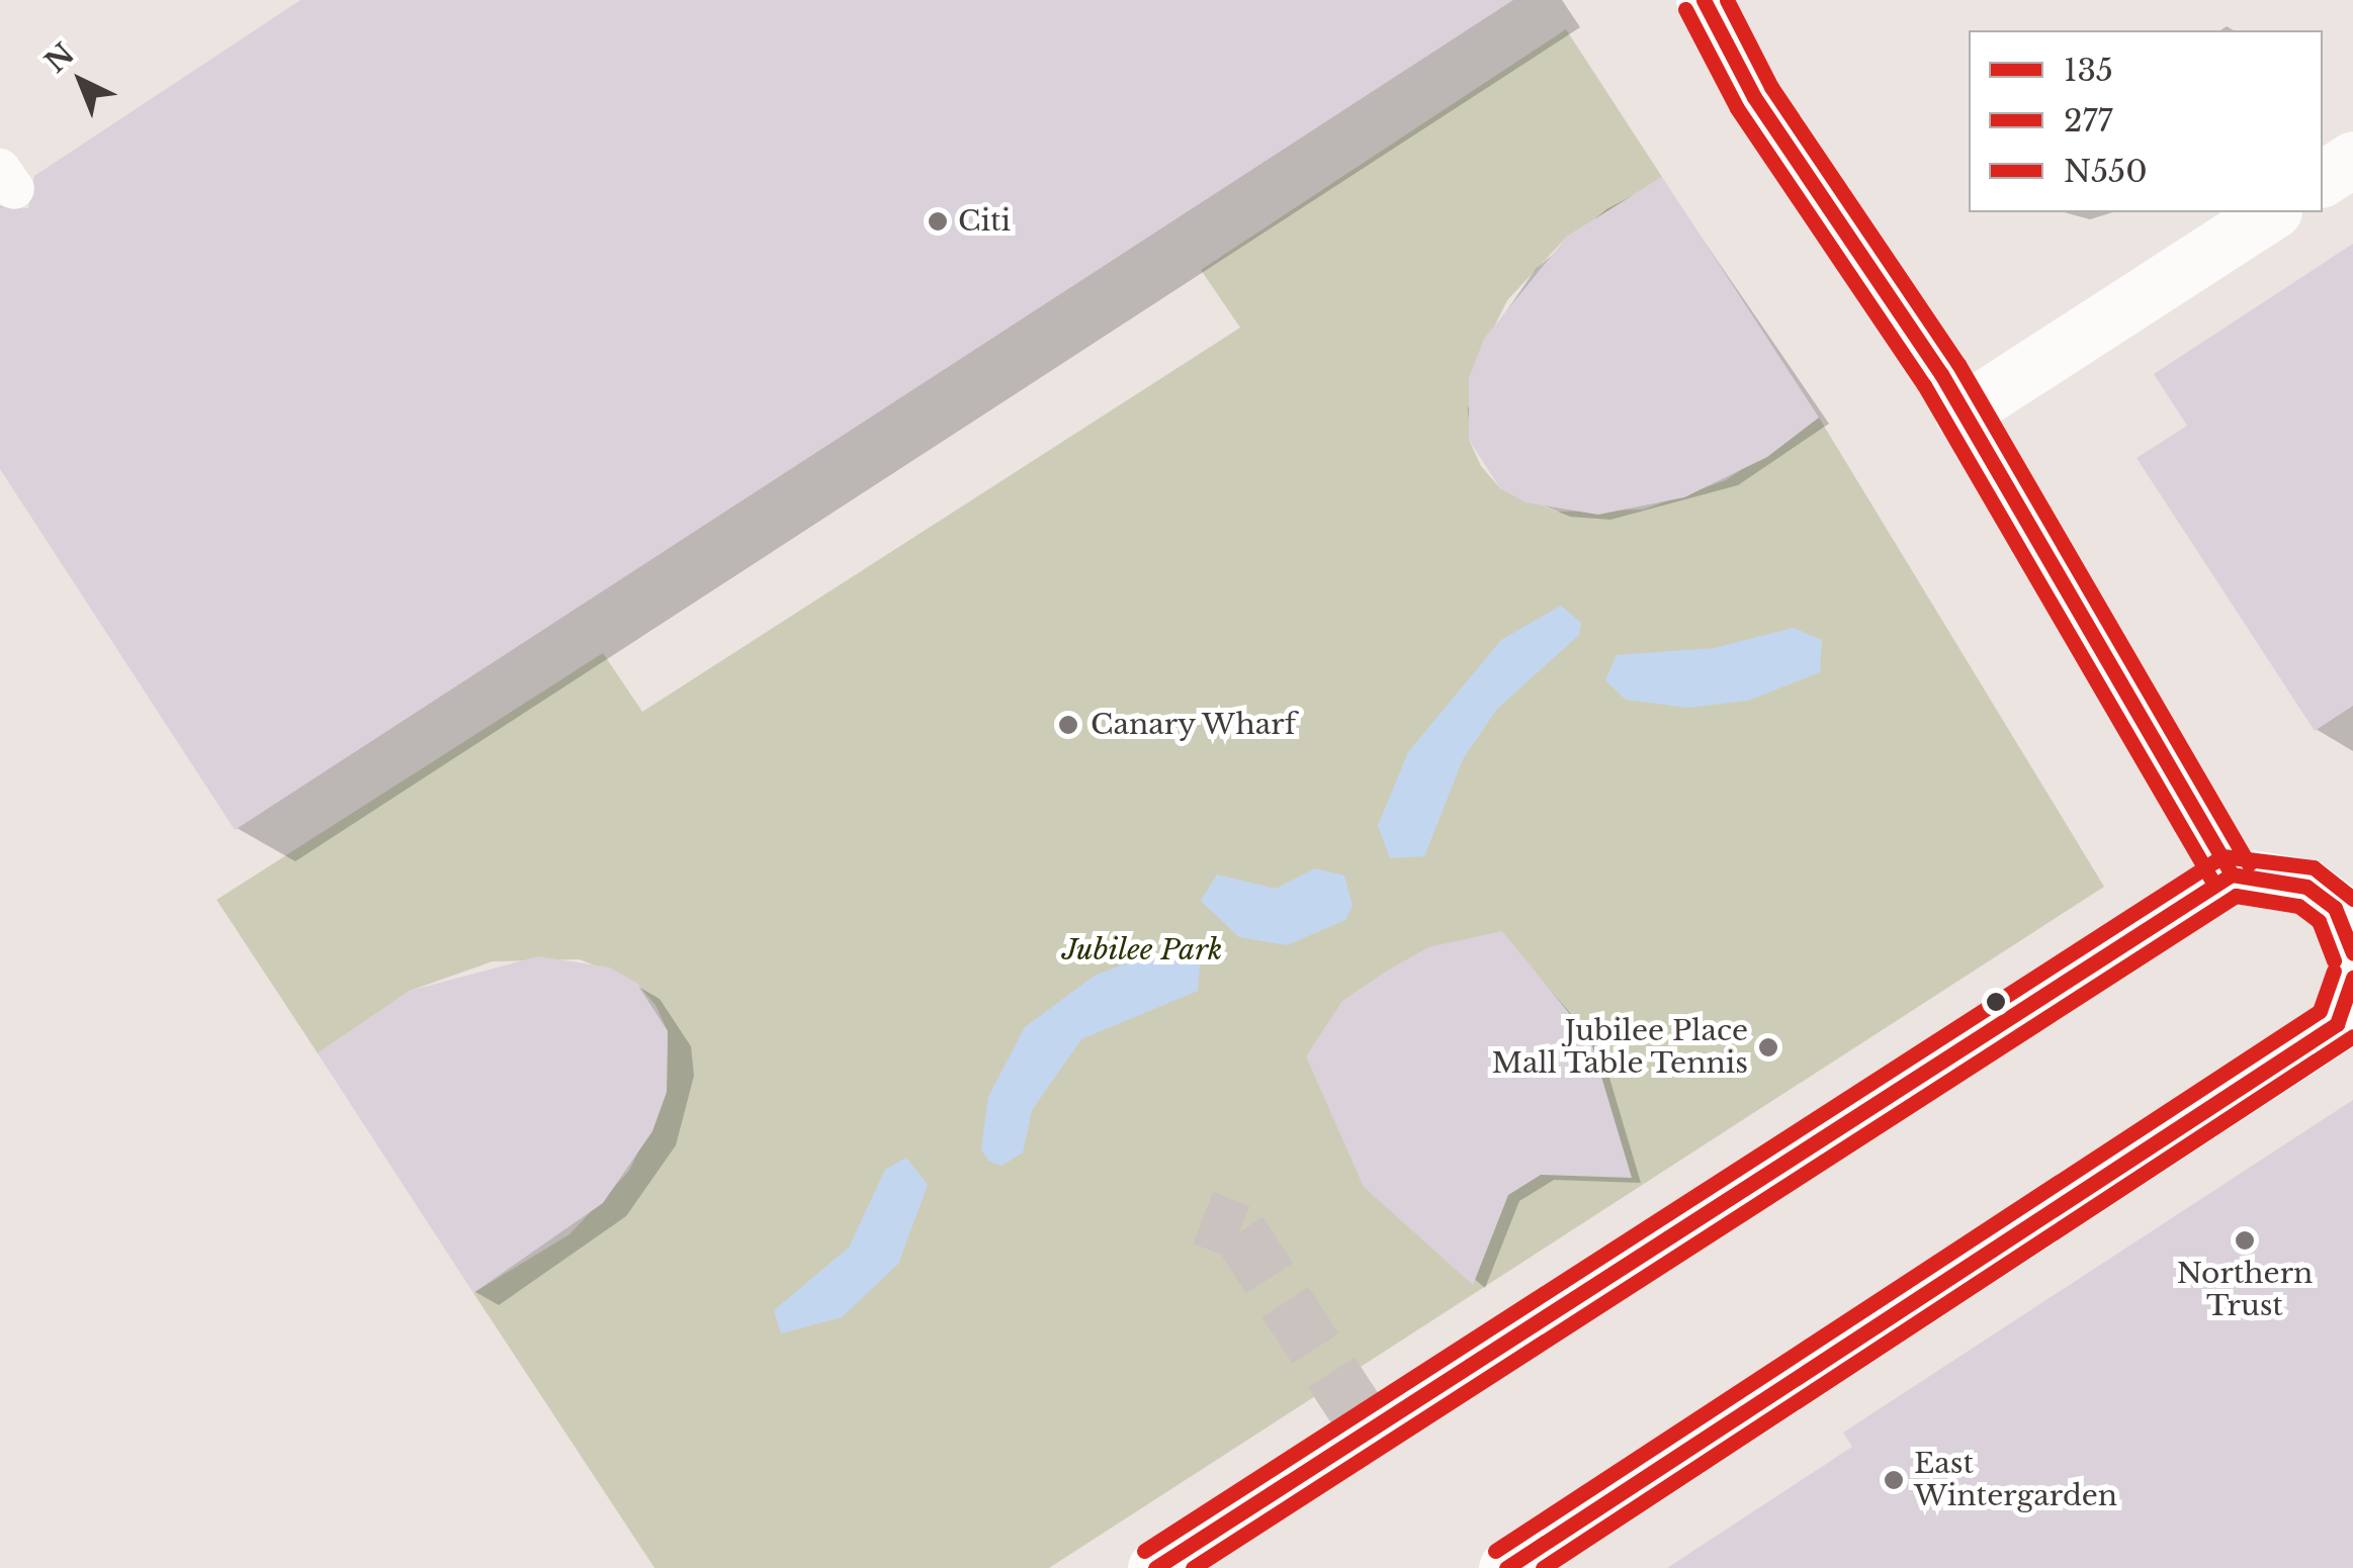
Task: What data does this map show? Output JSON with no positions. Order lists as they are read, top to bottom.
{
  "parks": ["Jubilee Park"],
  "places": [
    "Citi",
    "Canary Wharf",
    "Jubilee Place Mall Table Tennis",
    "Northern Trust",
    "East Wintergarden"
  ],
  "lines": ["transit line 135", "transit line N550", "transit line 277"],
  "legend": ["135", "277", "N550"],
  "north": "top left"
}
